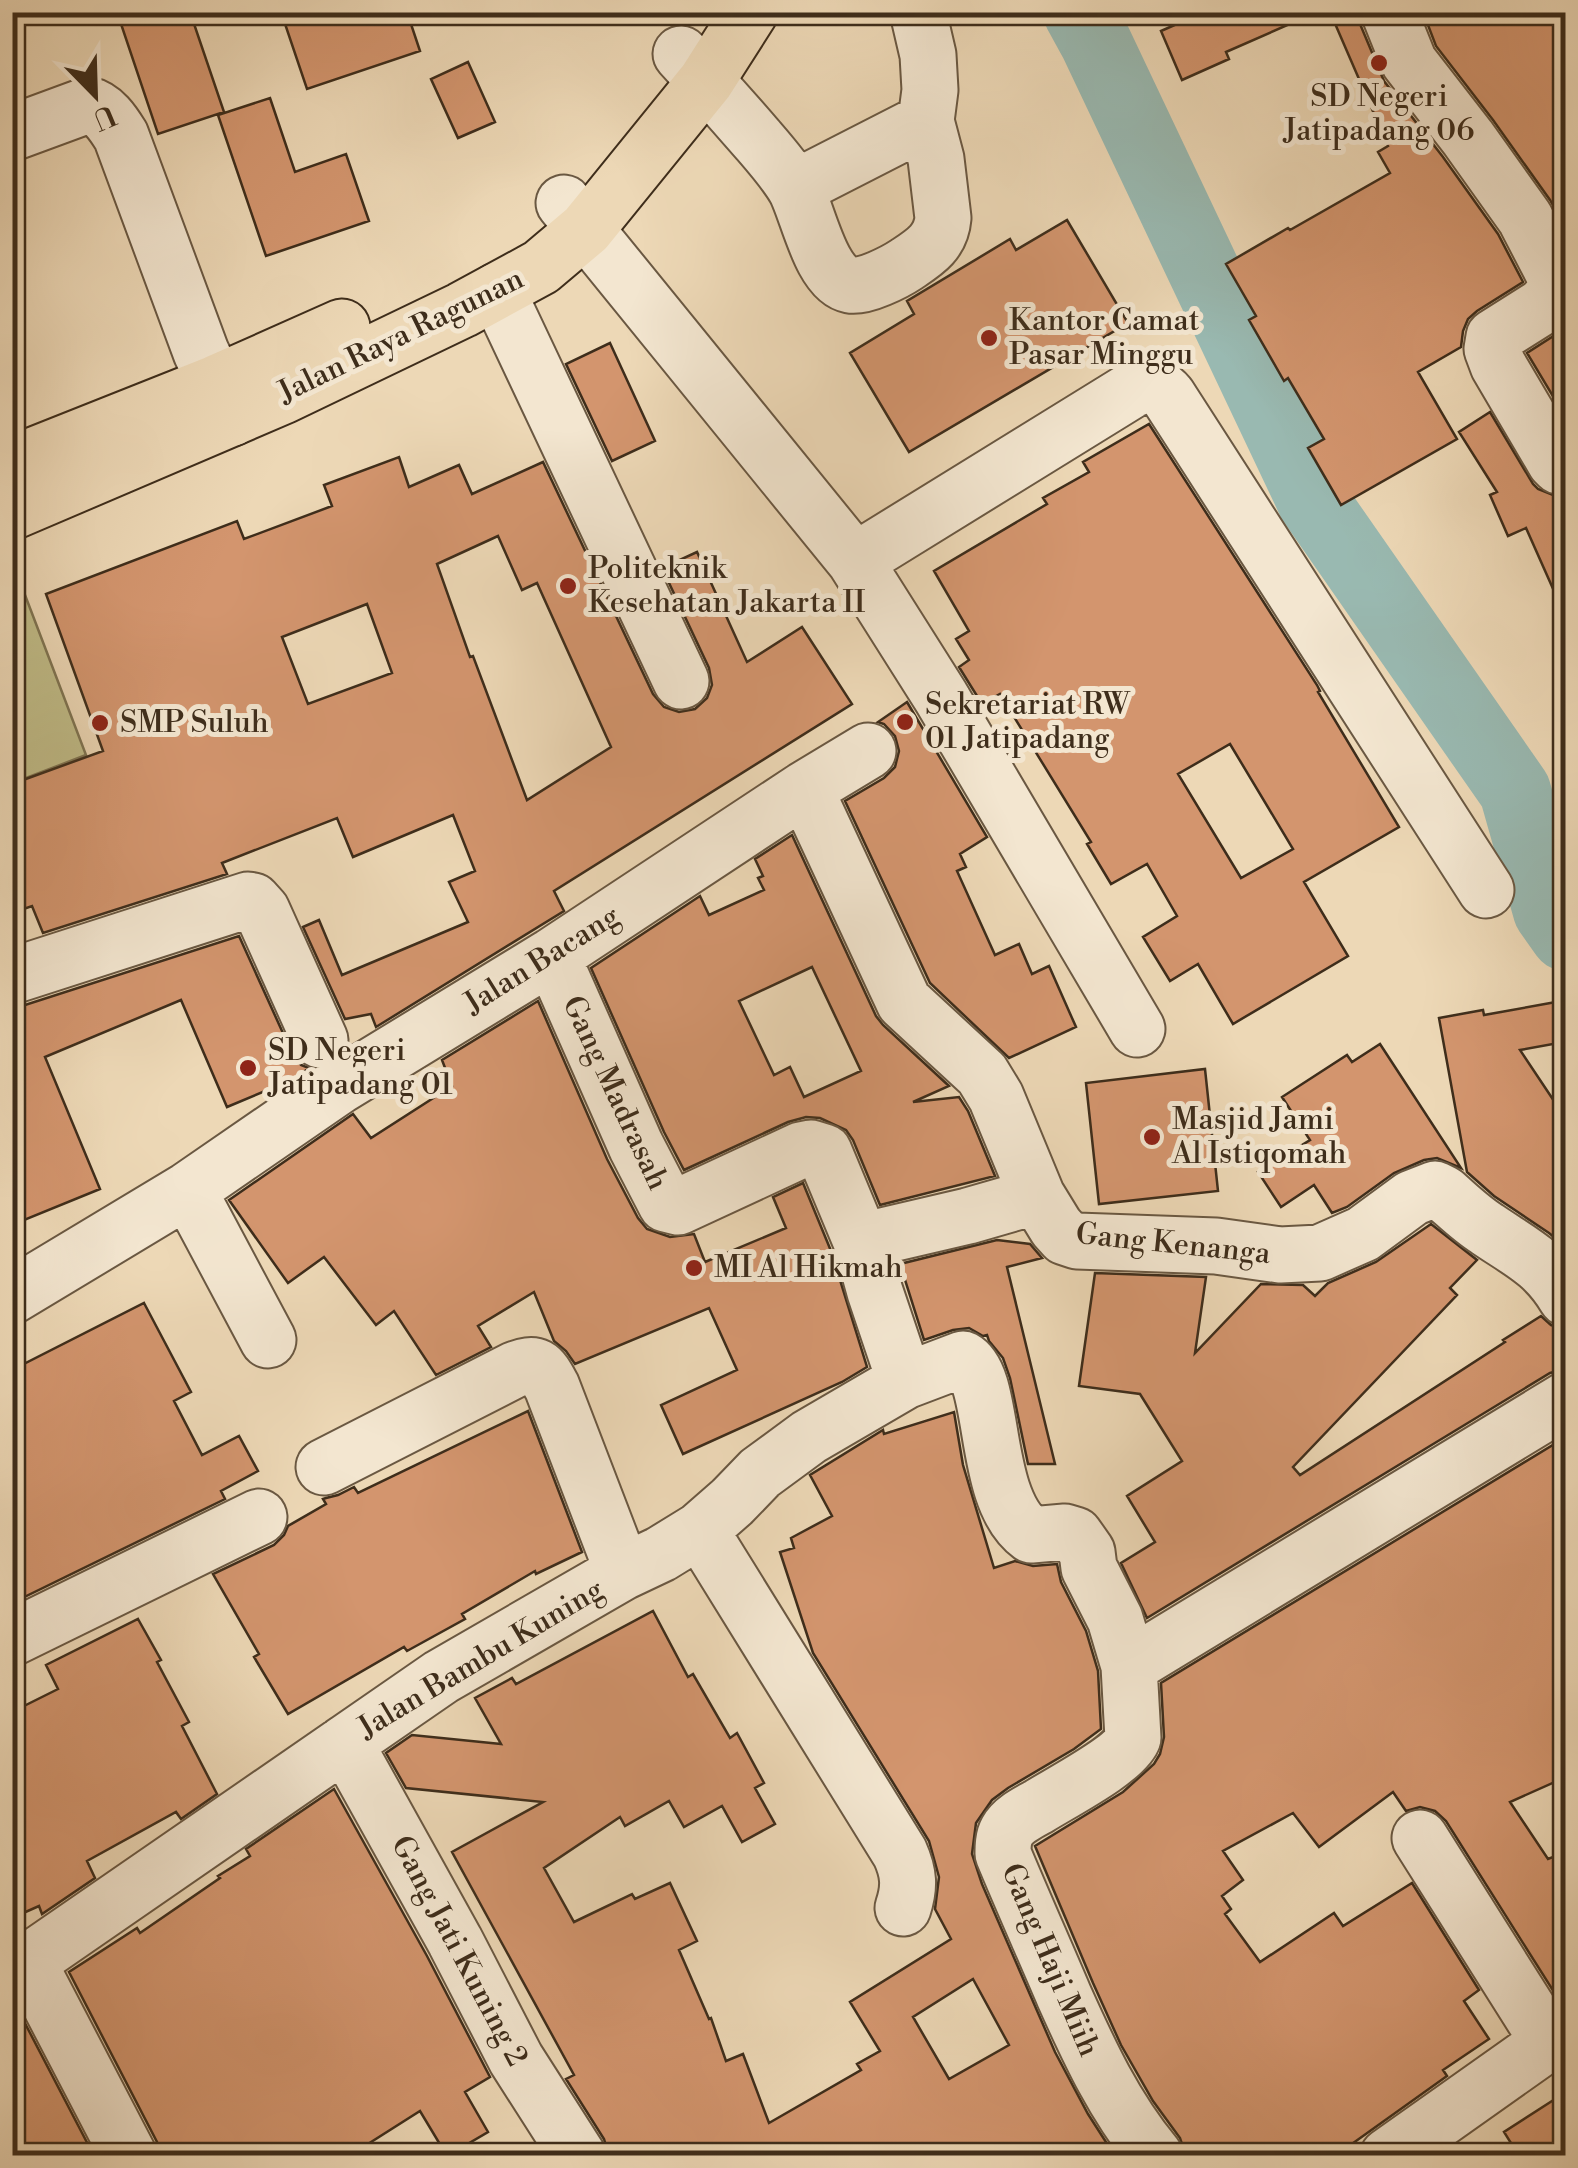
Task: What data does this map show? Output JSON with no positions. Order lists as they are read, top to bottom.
{
  "streets": {
    "main road": ["Jalan Raya Ragunan"],
    "street": [
      "Jalan Bacang",
      "Gang Madrasah",
      "Gang Kenanga",
      "Jalan Bambu Kuning",
      "Gang Jati Kuning 2",
      "Gang Haji Miih"
    ]
  },
  "crossings": [
    ["Jalan Bacang", "Gang Madrasah"],
    ["Jalan Bacang", "Gang Kenanga"],
    ["Jalan Bambu Kuning", "Gang Jati Kuning 2"],
    ["Jalan Bambu Kuning", "Gang Haji Miih"]
  ],
  "places": [
    "SD Negeri Jatipadang 06",
    "Kantor Camat Pasar Minggu",
    "Politeknik Kesehatan Jakarta II",
    "Sekretariat RW 01 Jatipadang",
    "SMP Suluh",
    "SD Negeri Jatipadang 01",
    "Masjid Jami Al Istiqomah",
    "MI Al Hikmah"
  ],
  "north": "bottom right"
}
